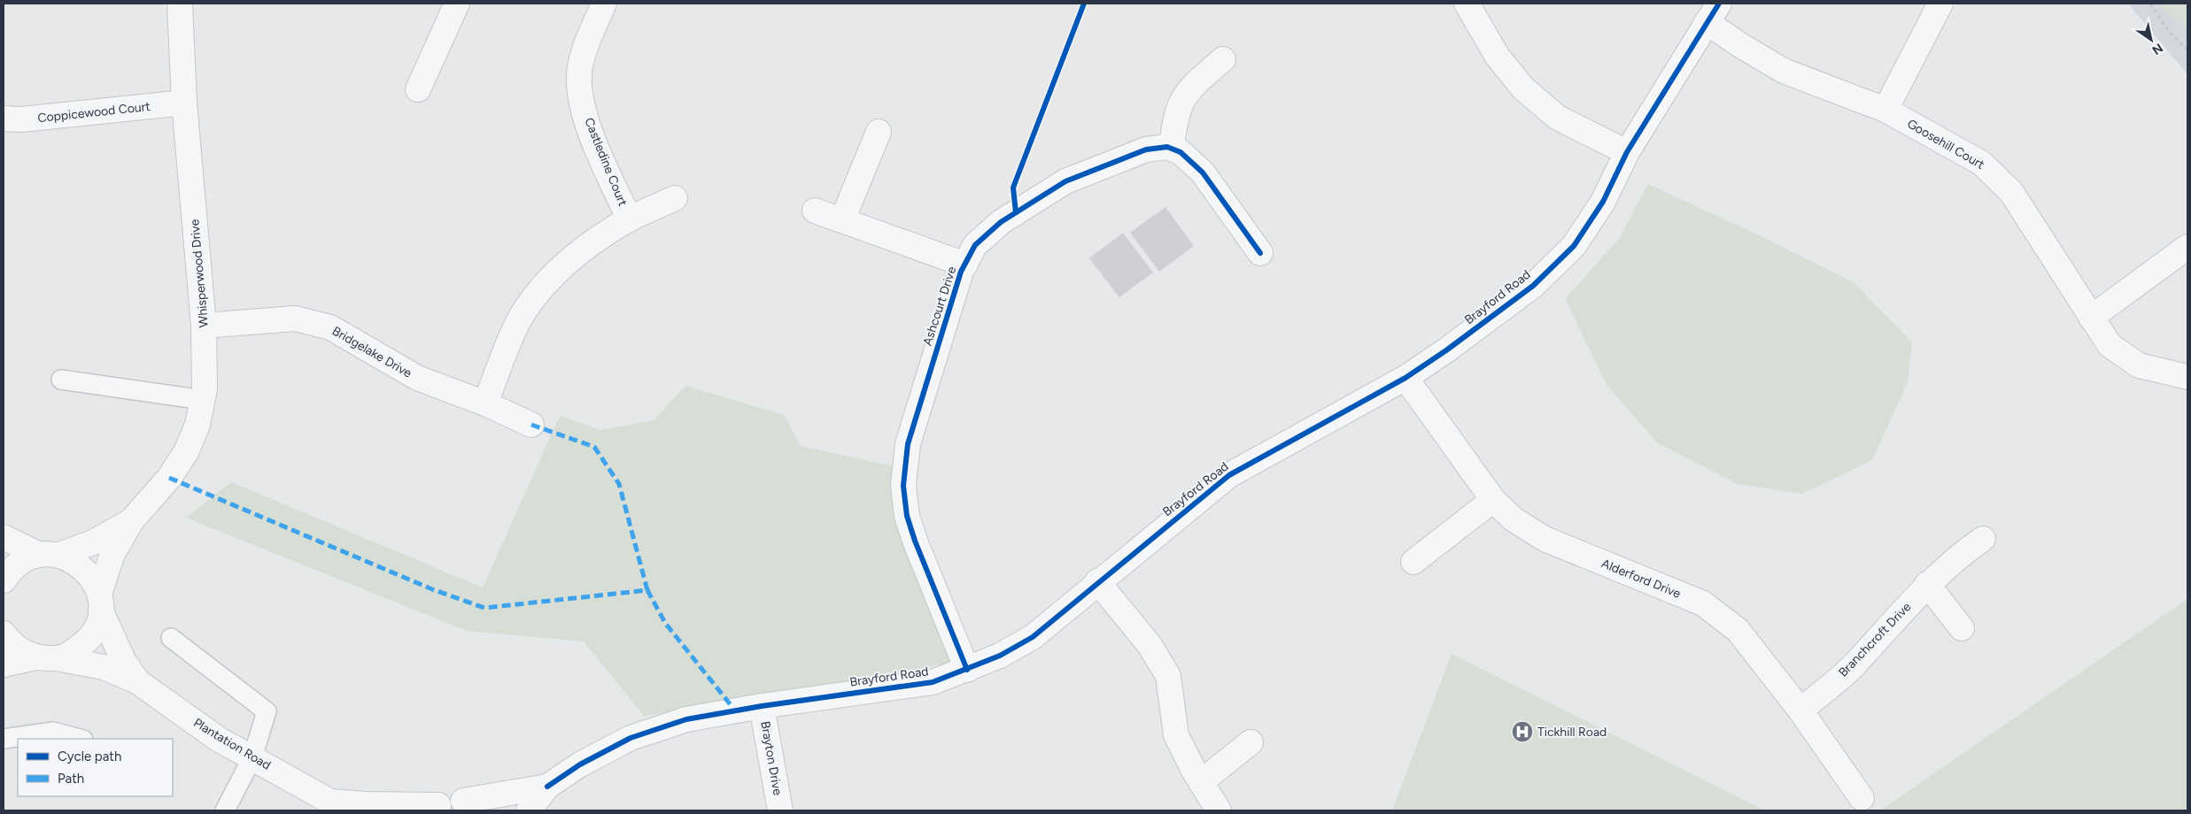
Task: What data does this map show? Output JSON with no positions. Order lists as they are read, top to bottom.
{
  "streets": {
    "street": [
      "Coppicewood Court",
      "Goosehill Court",
      "Castledine Court",
      "Whisperwood Drive",
      "Brayford Road",
      "Ashcourt Drive",
      "Bridgelake Drive",
      "Alderford Drive",
      "Branchcroft Drive",
      "Plantation Road",
      "Brayton Drive"
    ]
  },
  "crossings": [
    ["Coppicewood Court", "Whisperwood Drive"],
    ["Goosehill Court", "Brayford Road"],
    ["Castledine Court", "Bridgelake Drive"],
    ["Whisperwood Drive", "Bridgelake Drive"],
    ["Whisperwood Drive", "Plantation Road"],
    ["Brayford Road", "Ashcourt Drive"],
    ["Brayford Road", "Alderford Drive"],
    ["Brayford Road", "Plantation Road"],
    ["Brayford Road", "Brayton Drive"],
    ["Alderford Drive", "Branchcroft Drive"]
  ],
  "places": {
    "hospital": ["Tickhill Road"]
  },
  "legend": ["Cycle path", "Path"],
  "north": "bottom right"
}
